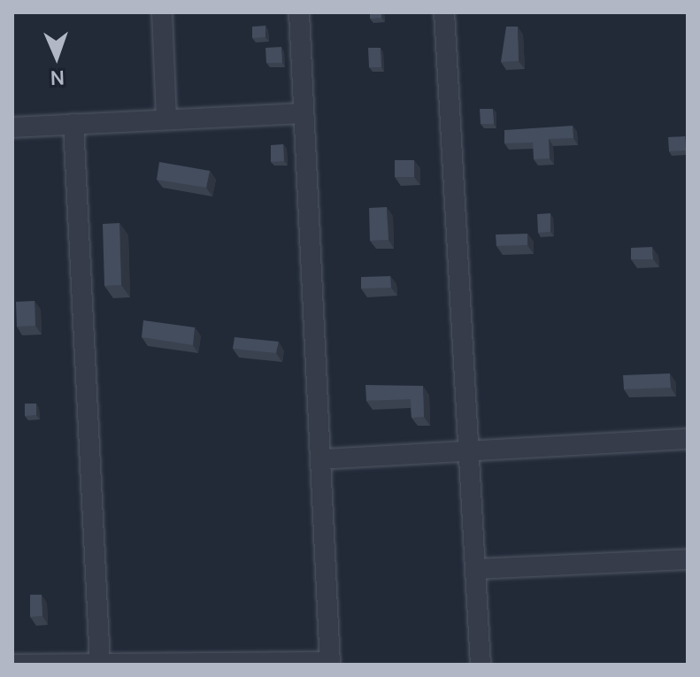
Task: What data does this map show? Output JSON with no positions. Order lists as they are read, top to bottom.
{
  "north": "bottom"
}
